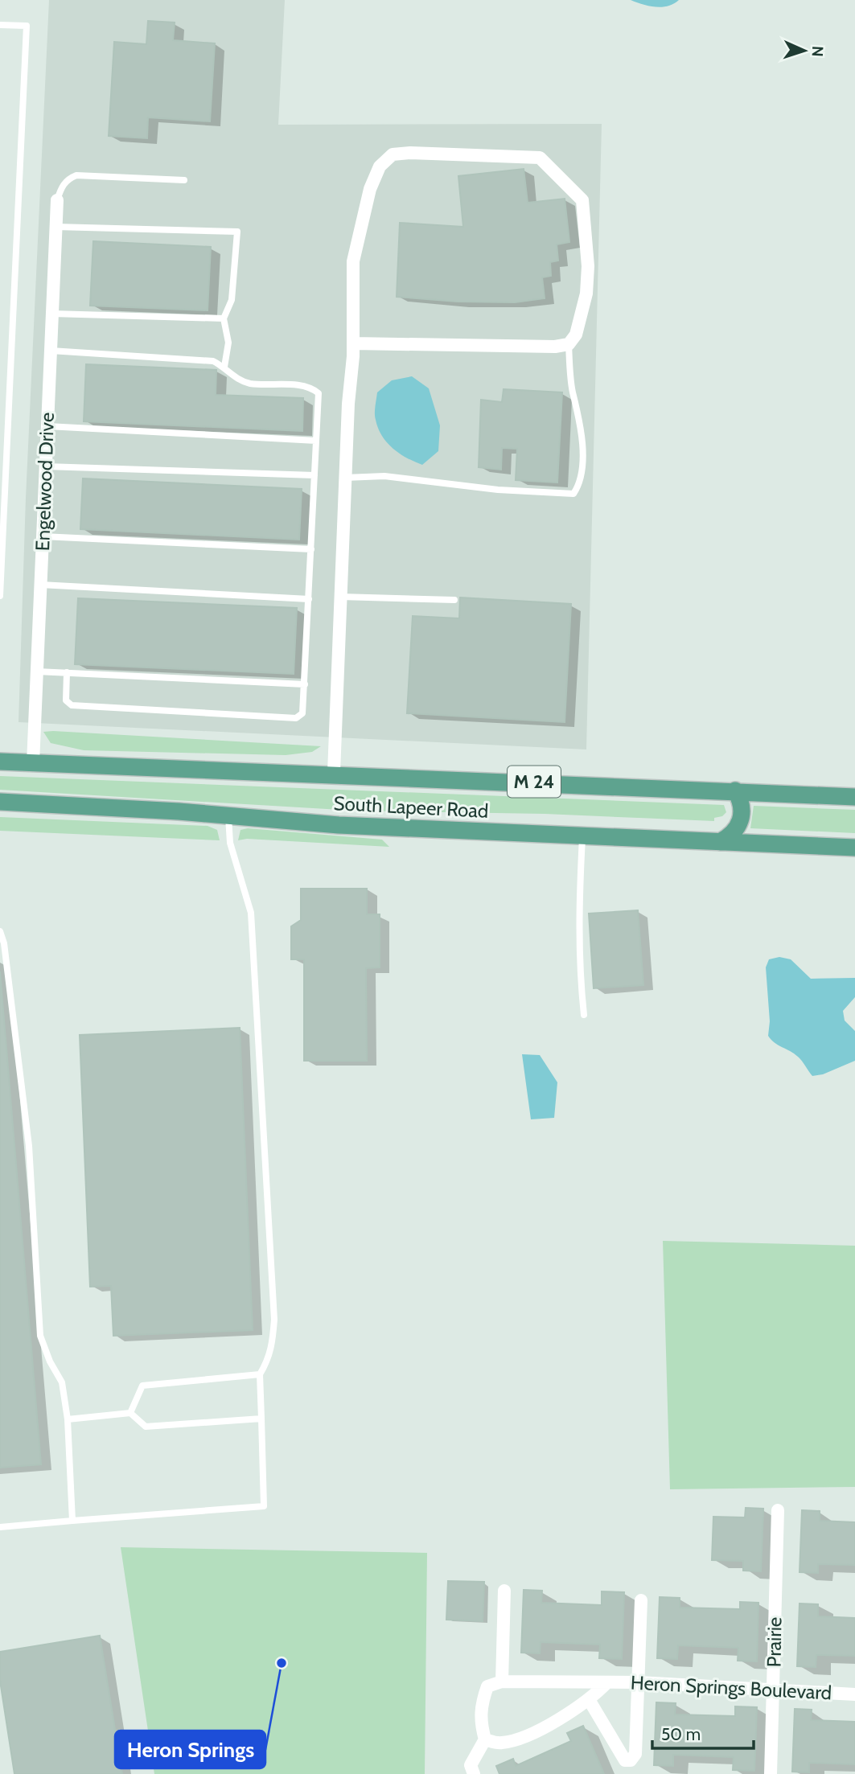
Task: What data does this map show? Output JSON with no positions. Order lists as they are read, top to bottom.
{
  "streets": {
    "main road": ["M 24", "South Lapeer Road"],
    "street": ["Engelwood Drive", "Prairie", "Heron Springs Boulevard"]
  },
  "crossings": [
    ["Engelwood Drive", "South Lapeer Road"],
    ["Prairie", "Heron Springs Boulevard"]
  ],
  "places": ["Heron Springs"],
  "scale_bar": "50 m",
  "north": "right"
}
